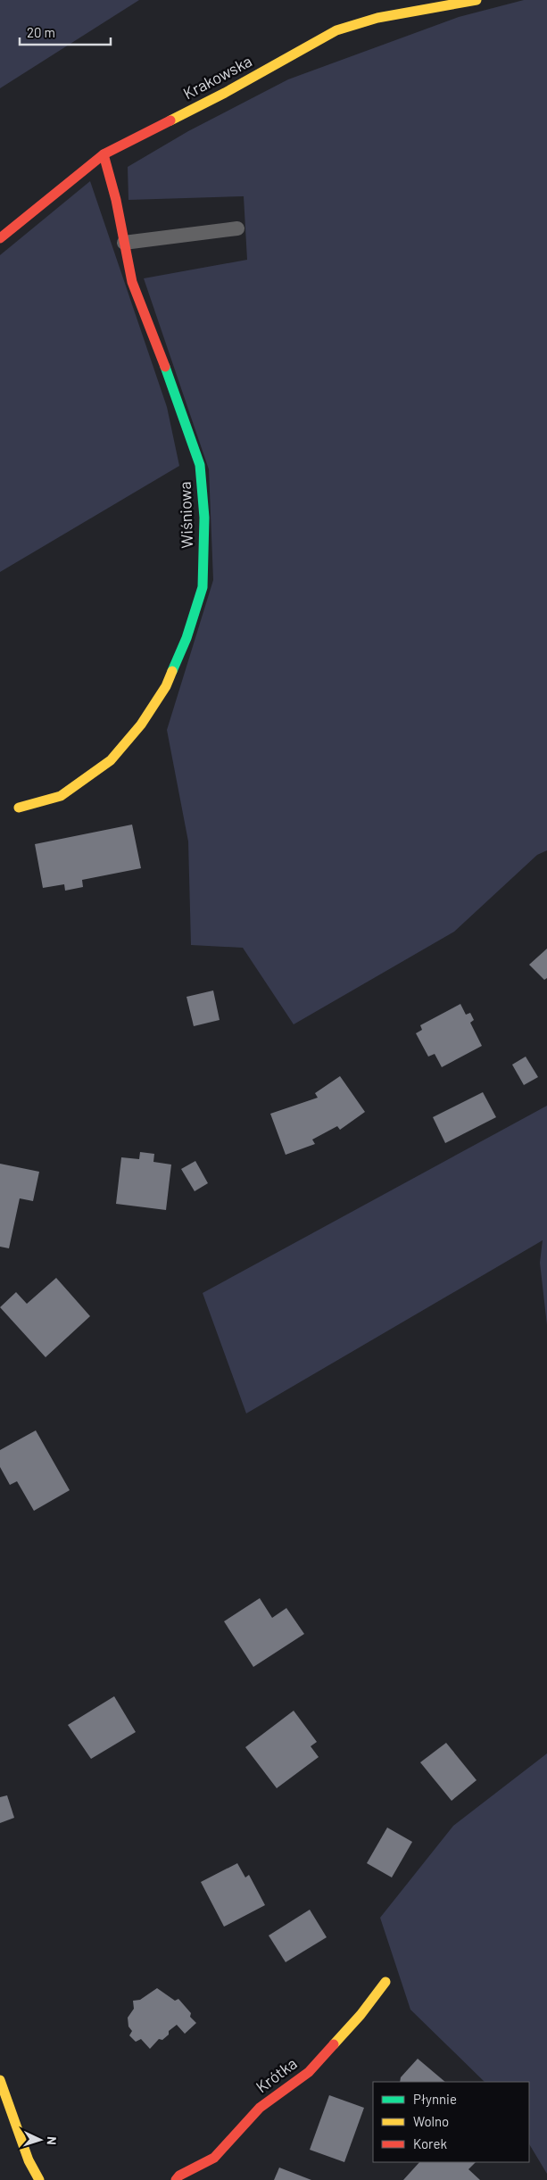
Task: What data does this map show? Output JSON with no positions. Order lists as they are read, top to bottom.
{
  "streets": {
    "street": ["Krakowska", "Wiśniowa", "Krótka"]
  },
  "crossings": [
    ["Krakowska", "Wiśniowa"]
  ],
  "legend": ["Płynnie", "Wolno", "Korek"],
  "scale_bar": "20 m",
  "north": "right"
}
